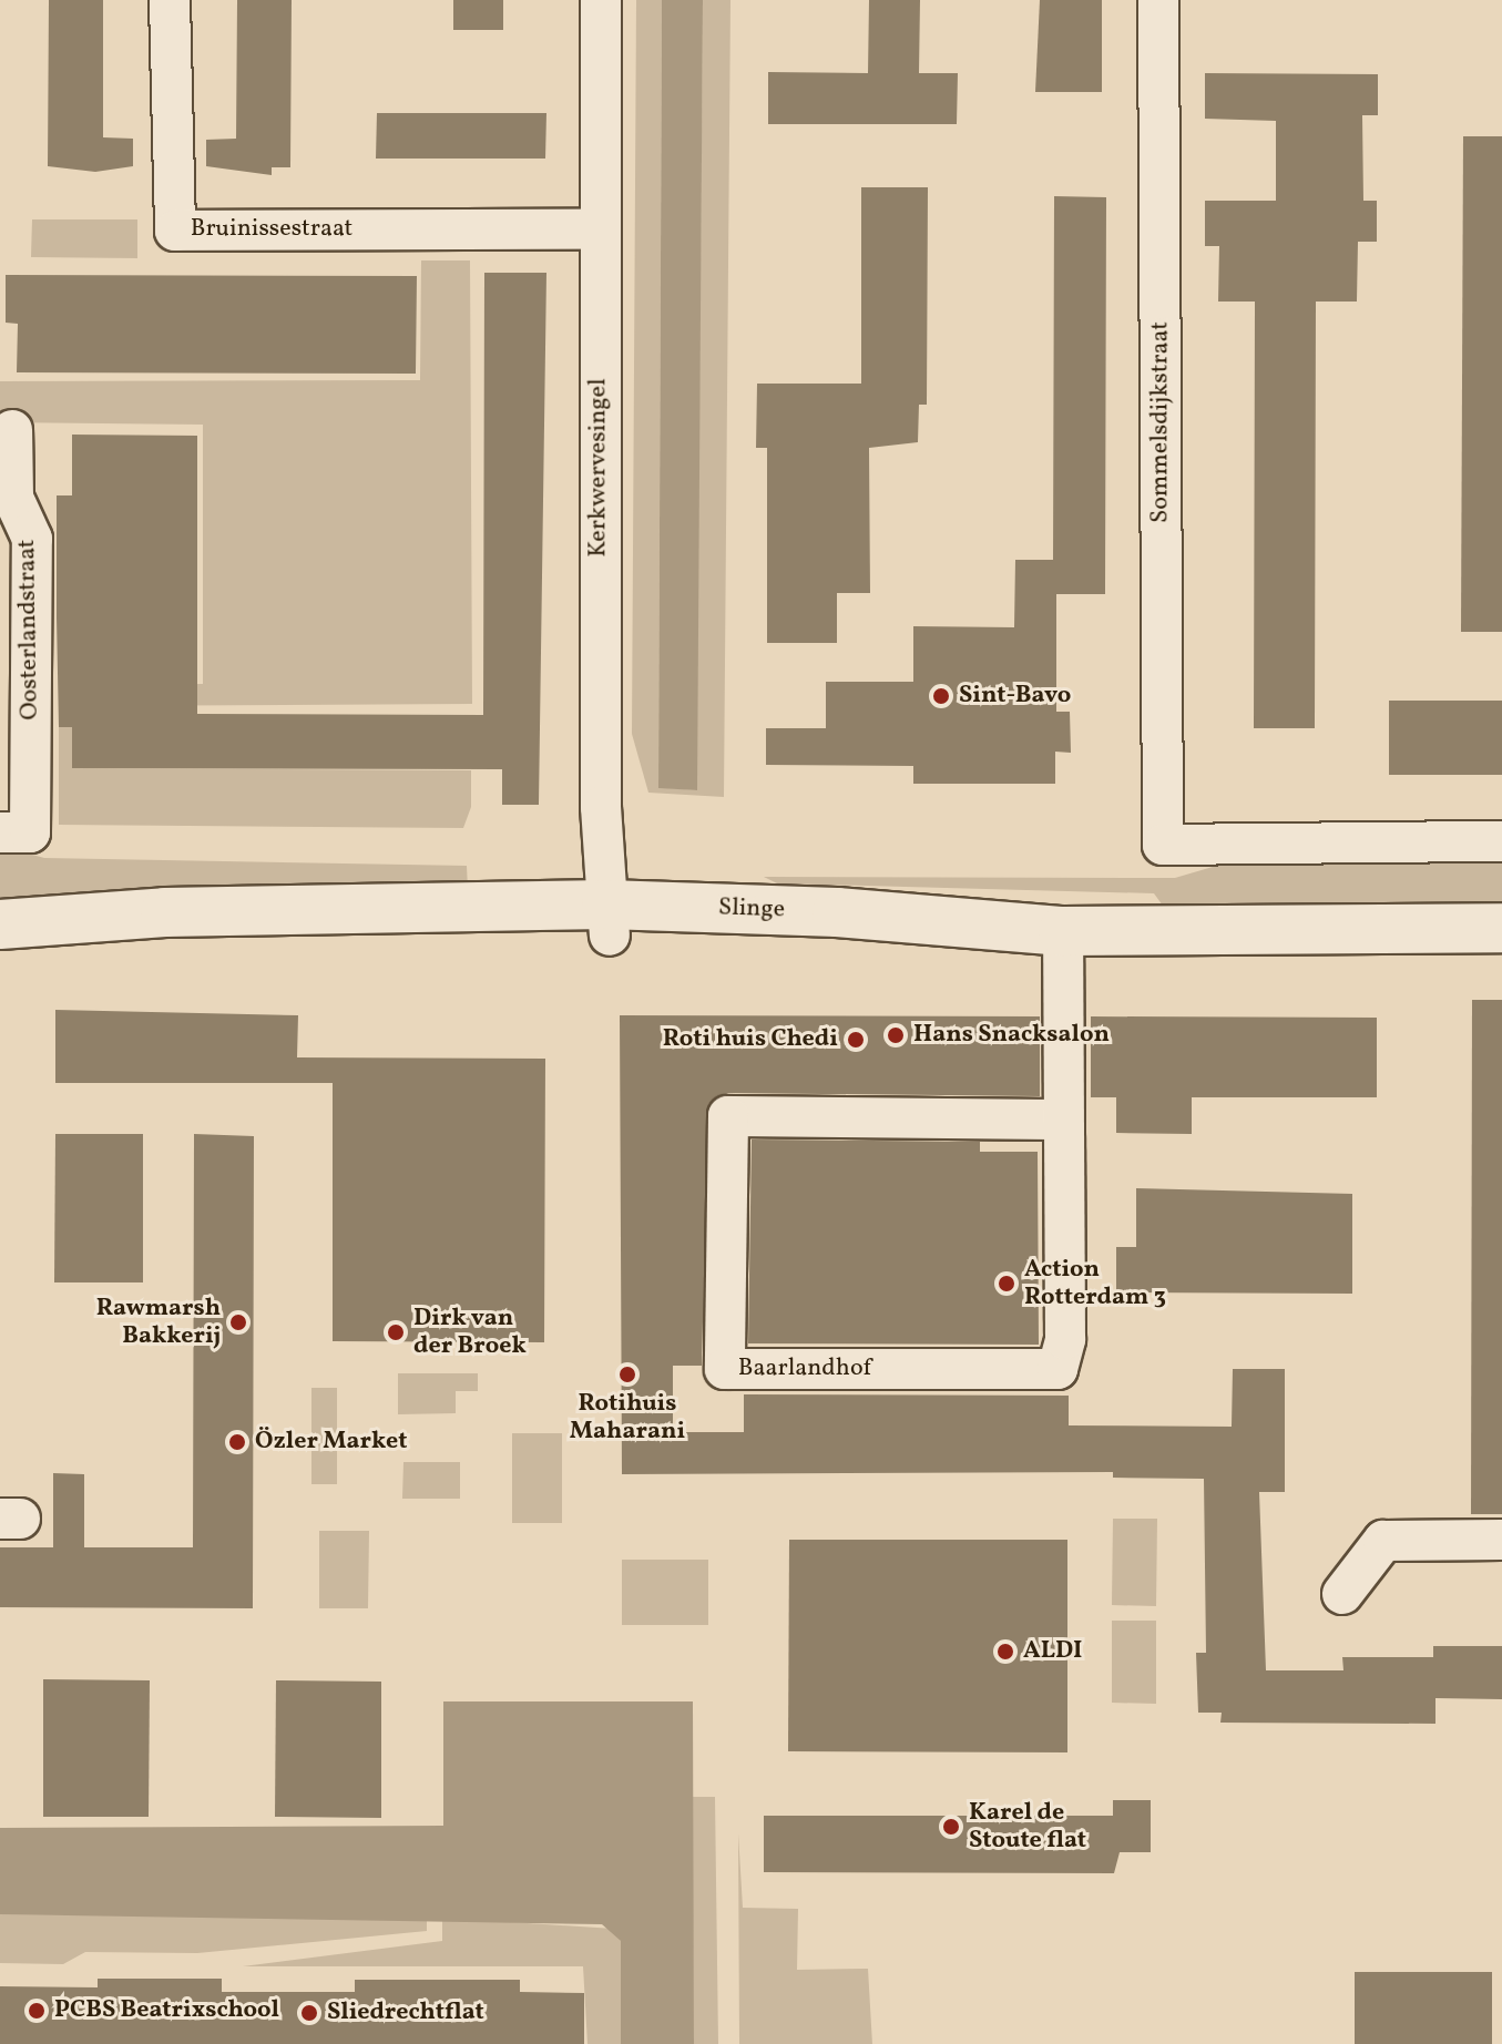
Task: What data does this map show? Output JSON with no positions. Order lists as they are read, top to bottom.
{
  "streets": {
    "street": [
      "Bruinissestraat",
      "Sommelsdijkstraat",
      "Kerkwervesingel",
      "Oosterlandstraat",
      "Slinge",
      "Baarlandhof"
    ]
  },
  "crossings": [
    ["Bruinissestraat", "Kerkwervesingel"],
    ["Kerkwervesingel", "Slinge"],
    ["Slinge", "Baarlandhof"]
  ],
  "places": [
    "Sint-Bavo",
    "Hans Snacksalon",
    "Roti huis Chedi",
    "Action Rotterdam 3",
    "Rawmarsh Bakkerij",
    "Dirk van der Broek",
    "Rotihuis Maharani",
    "Özler Market",
    "ALDI",
    "Karel de Stoute flat",
    "PCBS Beatrixschool",
    "Sliedrechtflat"
  ]
}
